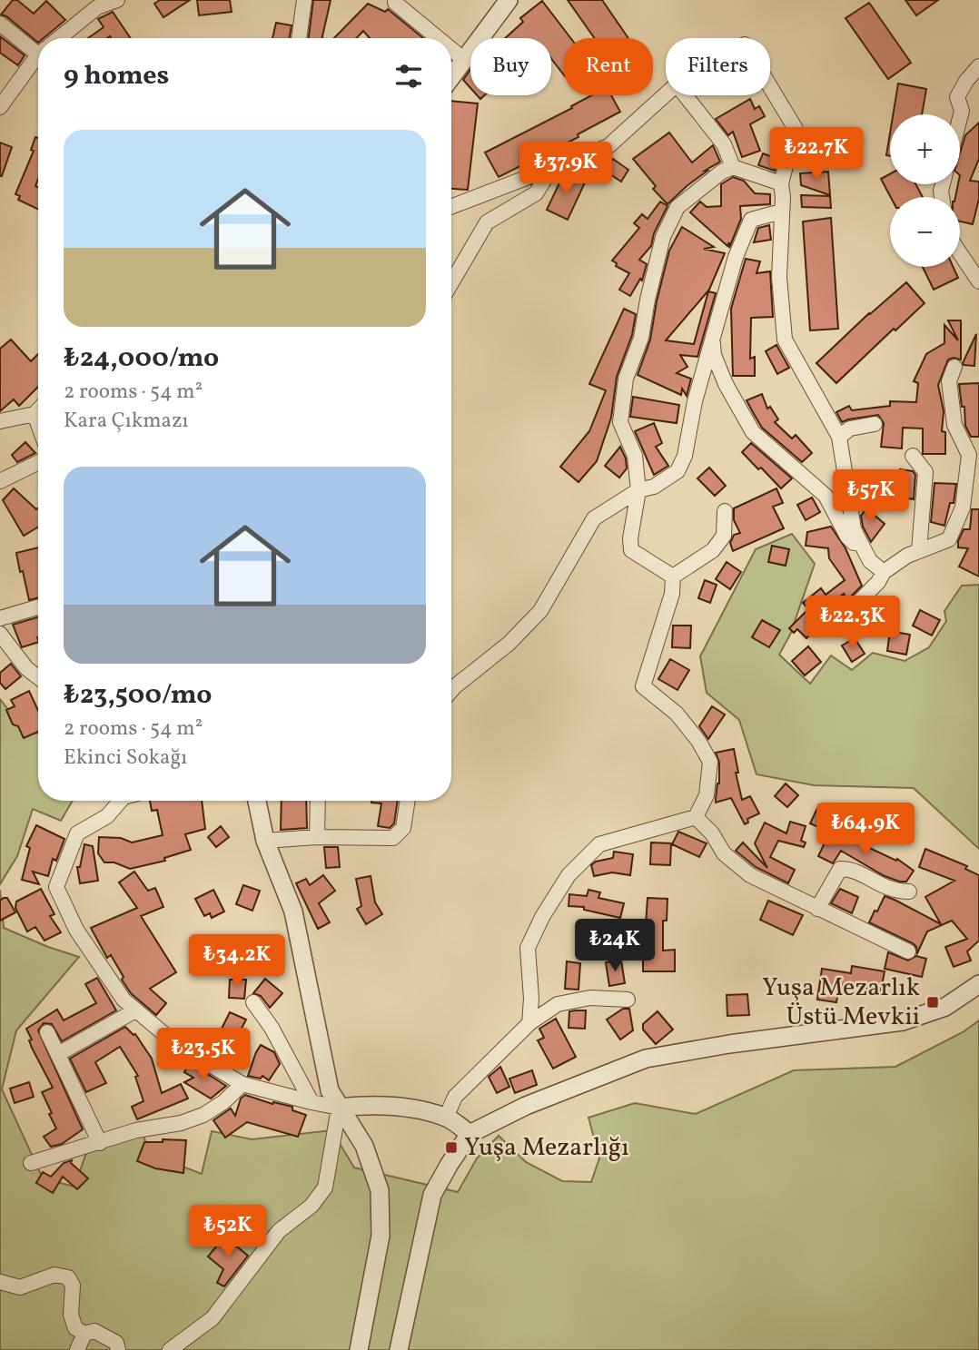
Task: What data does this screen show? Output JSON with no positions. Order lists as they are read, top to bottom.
{
  "places": {
    "transit": ["Yuşa Mezarlık Üstü Mevkii", "Yuşa Mezarlığı"]
  },
  "page": {
    "chip": ["Buy", "Rent", "Filters"],
    "heading": "9 homes",
    "map_buttons": ["+", "−"],
    "list": [
      {
        "name": "₺24,000/mo",
        "note": "2 rooms · 54 m² · Kara Çıkmazı"
      },
      {
        "name": "₺23,500/mo",
        "note": "2 rooms · 54 m² · Ekinci Sokağı"
      }
    ],
    "price": [
      "₺22.7K",
      "₺37.9K",
      "₺57K",
      "₺22.3K",
      "₺64.9K",
      "₺24K",
      "₺34.2K",
      "₺23.5K",
      "₺52K"
    ]
  }
}
